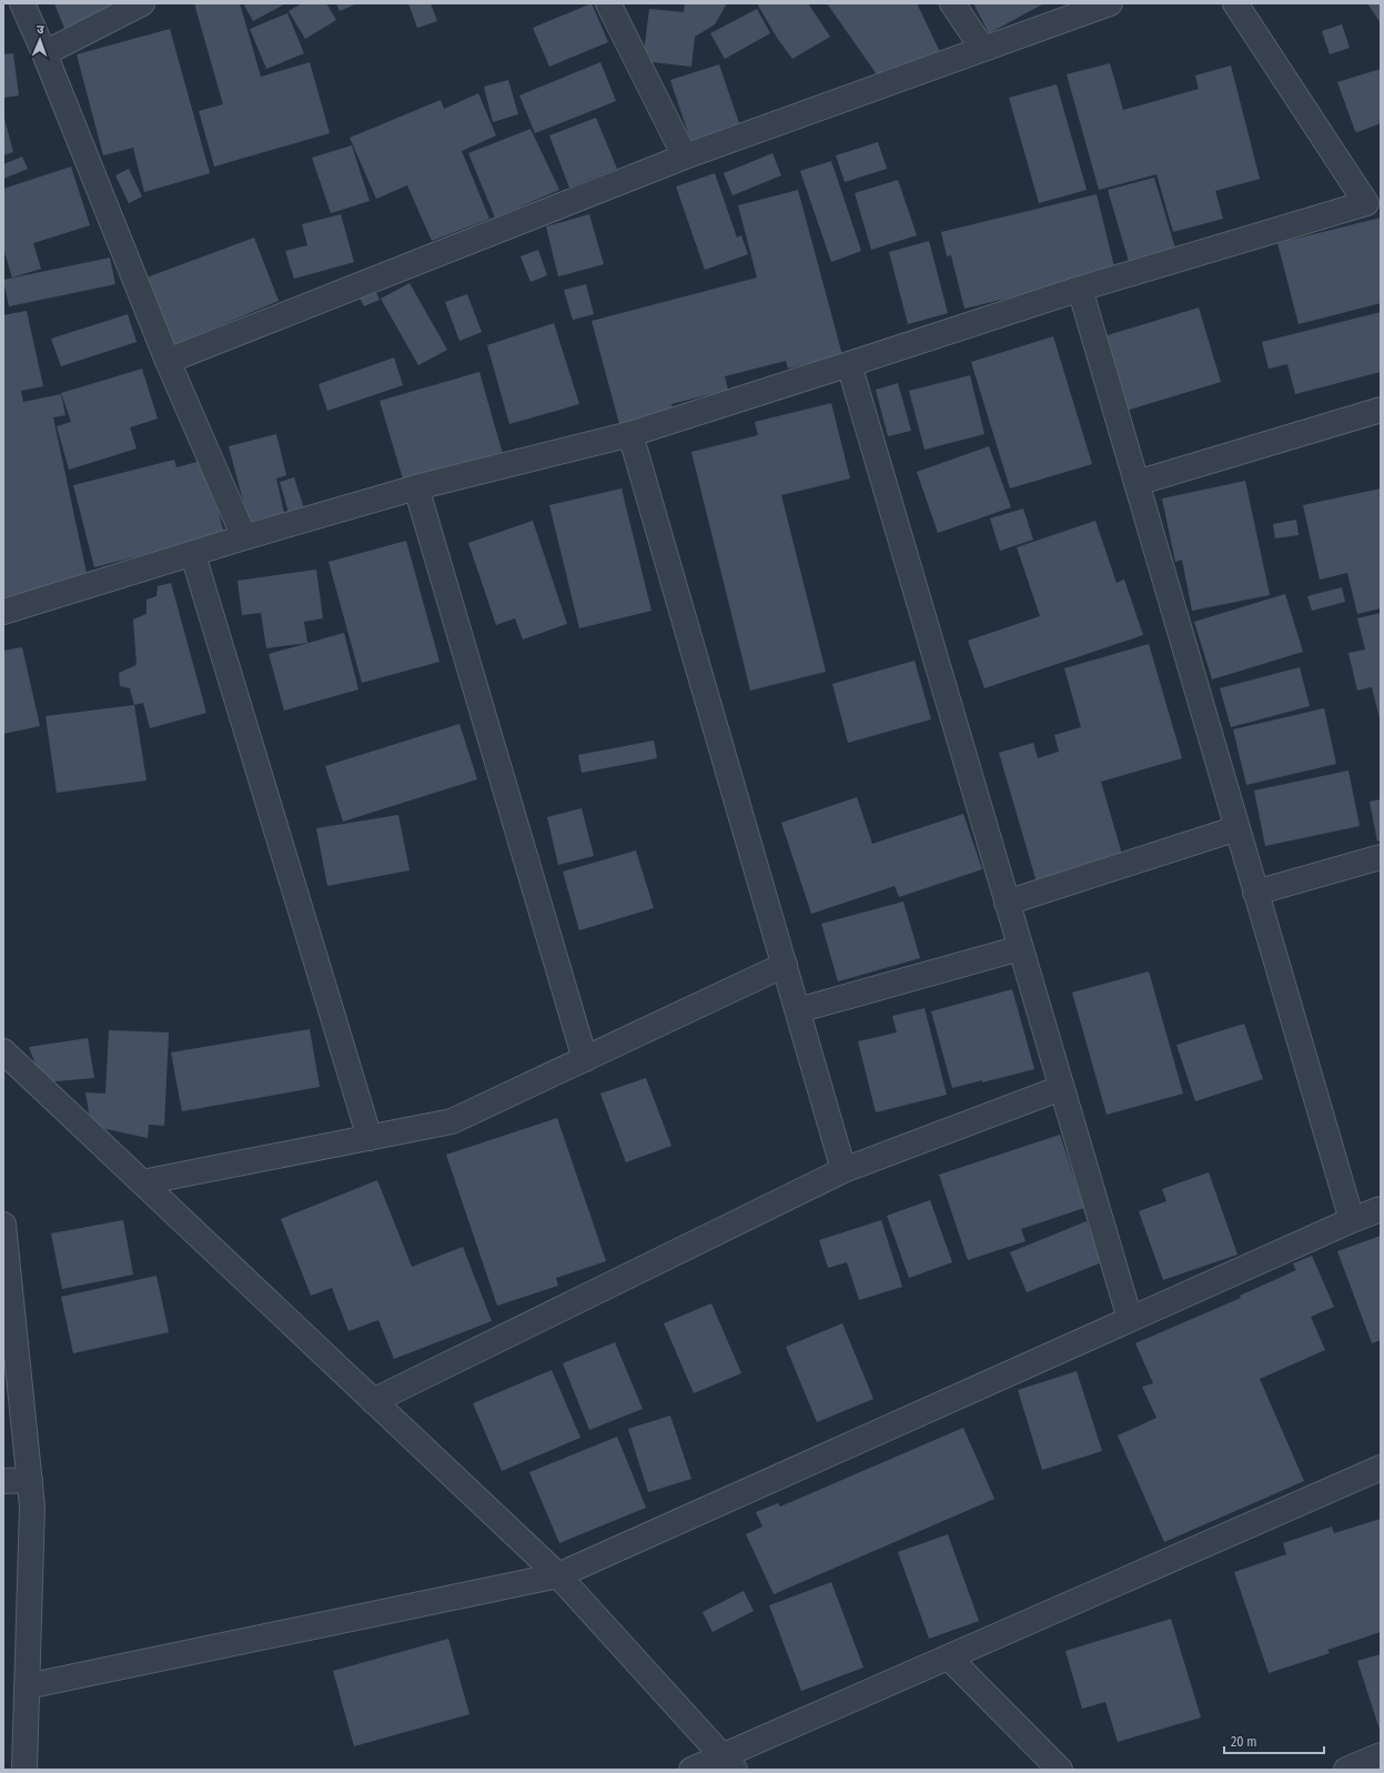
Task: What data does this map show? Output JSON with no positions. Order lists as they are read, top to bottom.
{
  "scale_bar": "20 m",
  "north": "top"
}
